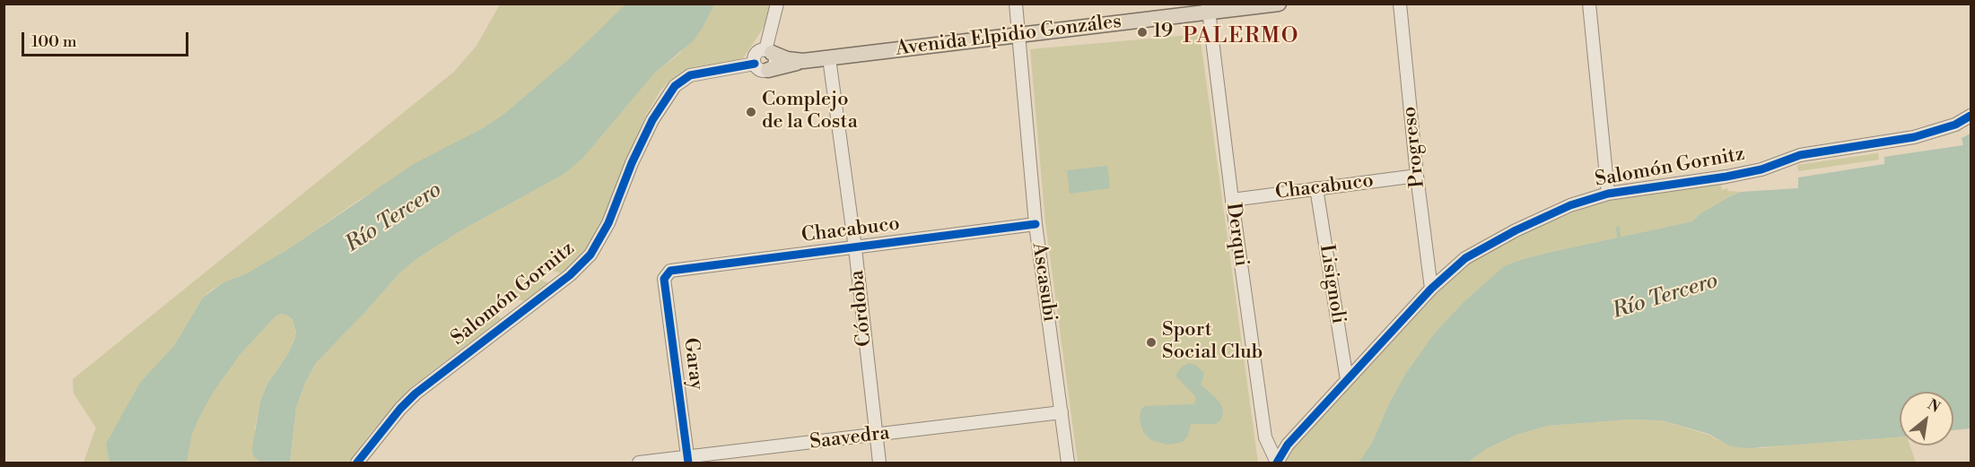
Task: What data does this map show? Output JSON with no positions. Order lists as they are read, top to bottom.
{
  "streets": {
    "main road": ["Avenida Elpidio Gonzáles"],
    "street": [
      "Progreso",
      "Salomón Gornitz",
      "Chacabuco",
      "Derqui",
      "Ascasubi",
      "Lisignoli",
      "Córdoba",
      "Garay",
      "Saavedra"
    ]
  },
  "crossings": [
    ["Avenida Elpidio Gonzáles", "Derqui"],
    ["Avenida Elpidio Gonzáles", "Ascasubi"],
    ["Avenida Elpidio Gonzáles", "Córdoba"],
    ["Progreso", "Salomón Gornitz"],
    ["Progreso", "Chacabuco"],
    ["Salomón Gornitz", "Derqui"],
    ["Salomón Gornitz", "Lisignoli"],
    ["Chacabuco", "Derqui"],
    ["Chacabuco", "Ascasubi"],
    ["Chacabuco", "Lisignoli"],
    ["Chacabuco", "Córdoba"],
    ["Chacabuco", "Garay"],
    ["Ascasubi", "Saavedra"],
    ["Córdoba", "Saavedra"],
    ["Garay", "Saavedra"]
  ],
  "districts": ["PALERMO"],
  "water": ["Río Tercero"],
  "places": ["19", "Complejo de la Costa", "Sport Social Club"],
  "scale_bar": "100 m",
  "north": "top right"
}
